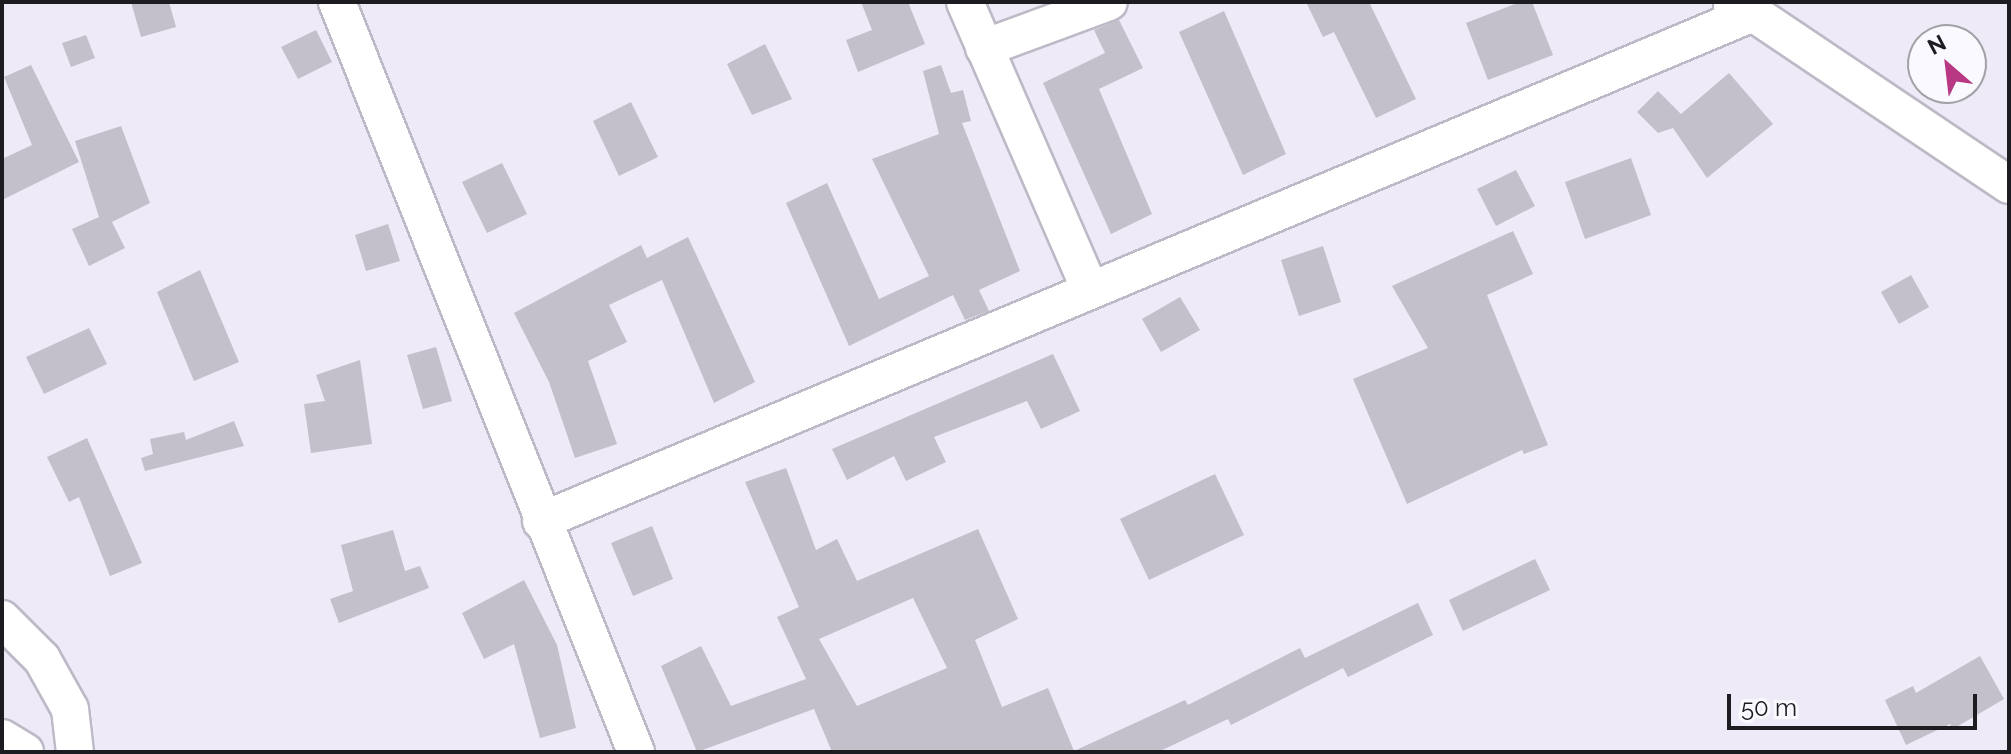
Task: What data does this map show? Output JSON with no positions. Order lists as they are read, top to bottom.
{
  "scale_bar": "50 m",
  "north": "top left"
}
